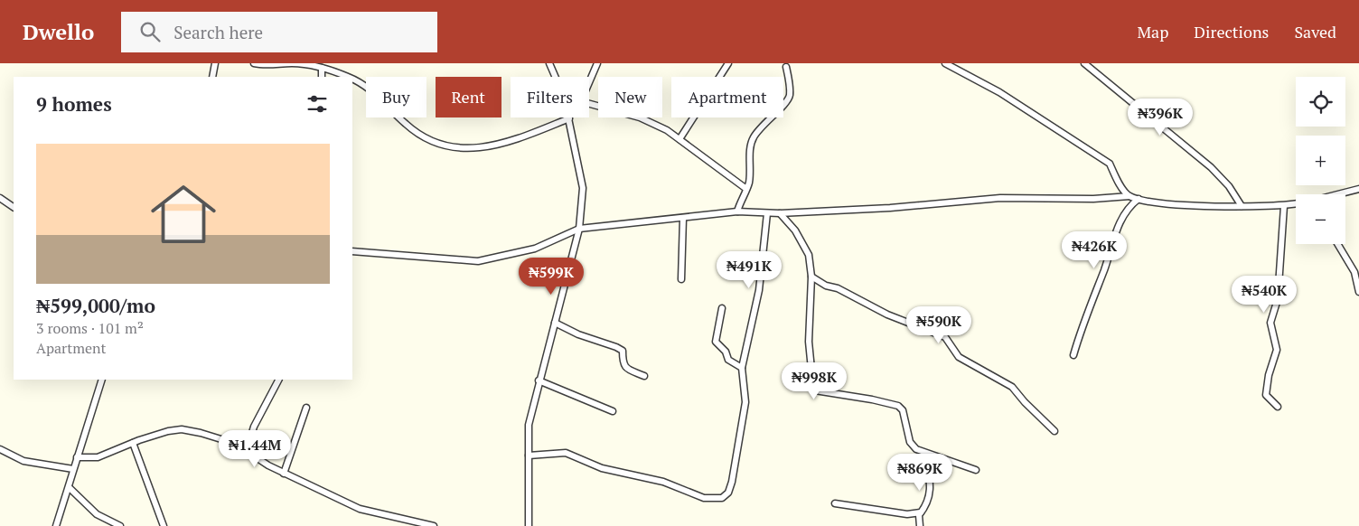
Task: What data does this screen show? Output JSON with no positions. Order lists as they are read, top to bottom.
{
  "page": {
    "header": "Dwello",
    "search": "Search here",
    "nav": ["Map", "Directions", "Saved"],
    "map_buttons": ["+", "−"],
    "chip": [
      "Buy",
      "Rent",
      "Filters",
      "New",
      "Apartment"
    ],
    "heading": "9 homes",
    "price": [
      "₦396K",
      "₦426K",
      "₦491K",
      "₦599K",
      "₦540K",
      "₦590K",
      "₦998K",
      "₦1.44M",
      "₦869K"
    ],
    "list": [
      {
        "name": "₦599,000/mo",
        "note": "3 rooms · 101 m² · Apartment"
      }
    ]
  }
}
